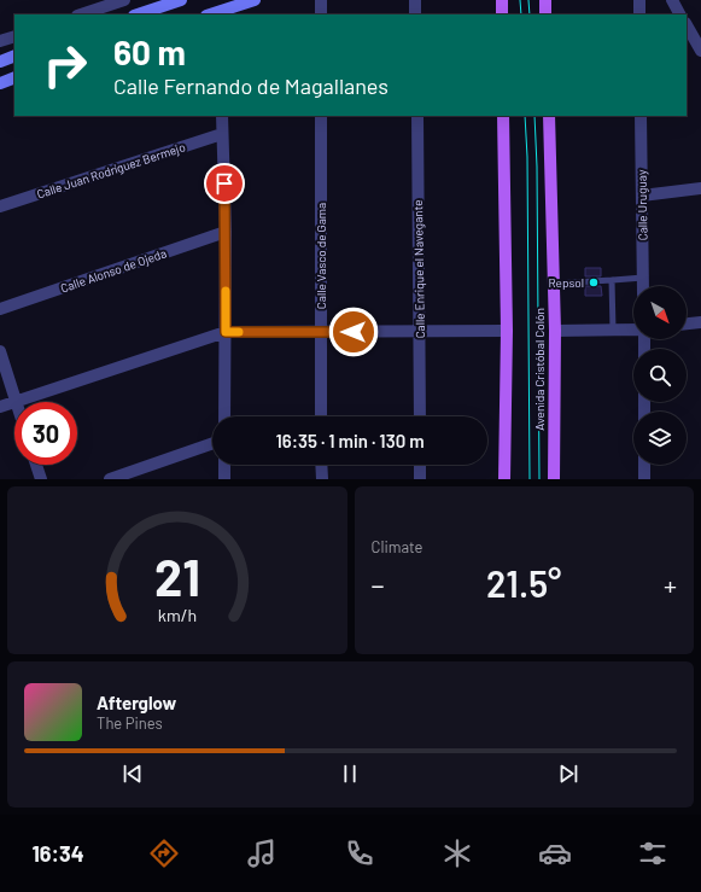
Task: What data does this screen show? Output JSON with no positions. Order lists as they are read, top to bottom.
{
  "streets": {
    "main road": ["Avenida Cristóbal Colón"],
    "street": [
      "Calle Juan Rodríguez Bermejo",
      "Calle Uruguay",
      "Calle Vasco de Gama",
      "Calle Enrique el Navegante",
      "Calle Alonso de Ojeda"
    ]
  },
  "places": ["Repsol"],
  "north": "bottom right",
  "page": {
    "turn": ["60 m", "Calle Fernando de Magallanes"],
    "limit": "30",
    "trip": "16:35 · 1 min · 130 m",
    "tile": "Climate",
    "heat": ["−", "21.5°", "+"],
    "song": ["Afterglow", "The Pines"],
    "tabs": "16:34",
    "gauge": ["21", "km/h"]
  }
}
